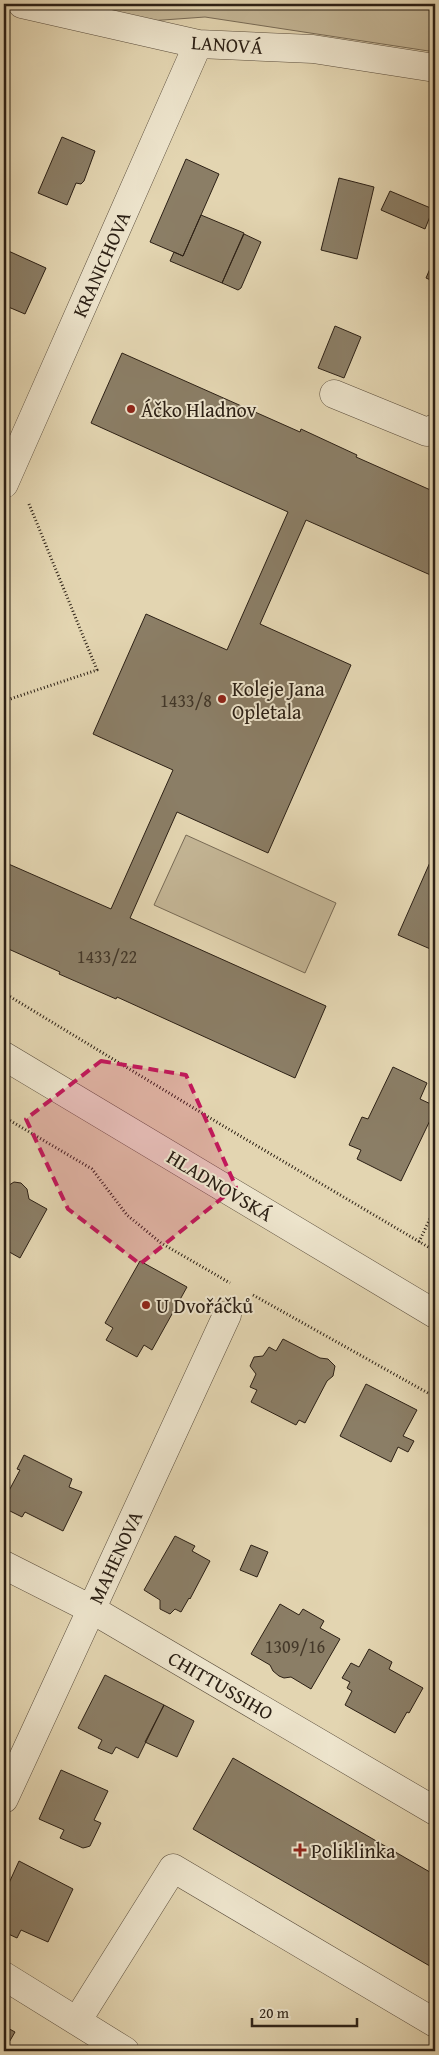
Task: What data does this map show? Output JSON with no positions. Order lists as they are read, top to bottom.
{
  "streets": {
    "street": [
      "LANOVÁ",
      "KRANICHOVA",
      "HLADNOVSKÁ",
      "MAHENOVA",
      "CHITTUSSIHO"
    ]
  },
  "crossings": [
    ["LANOVÁ", "KRANICHOVA"],
    ["MAHENOVA", "CHITTUSSIHO"]
  ],
  "places": {
    "other": ["Áčko Hladnov", "Koleje Jana Opletala", "U Dvořáčků"],
    "health": ["Poliklinka"]
  },
  "house_numbers": ["1433/8", "1433/22", "1309/16"],
  "scale_bar": "20 m"
}
